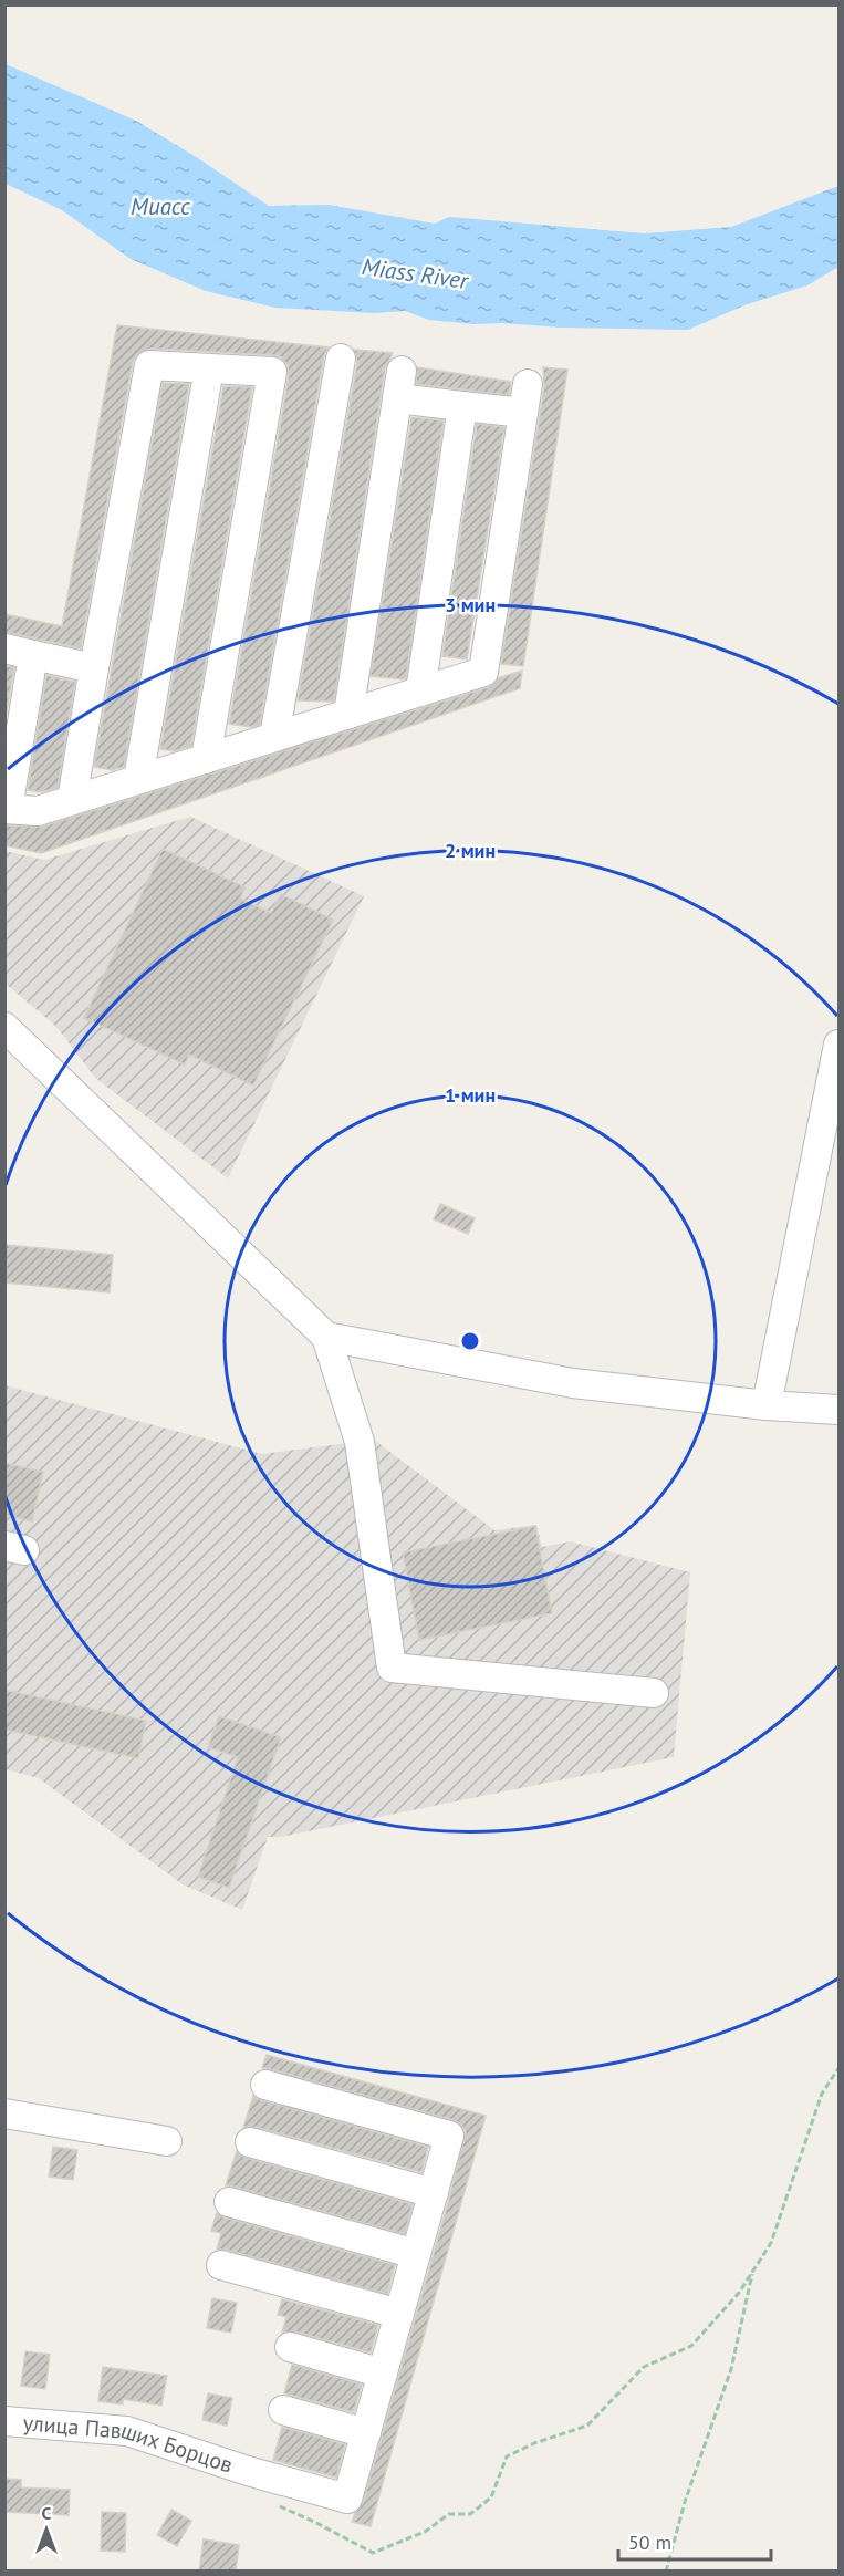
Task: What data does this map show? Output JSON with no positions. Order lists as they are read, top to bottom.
{
  "streets": {
    "street": ["улица Павших Борцов"]
  },
  "water": ["Миасс", "Miass River"],
  "scale_bar": "50 m",
  "north": "top",
  "rings": ["3 мин", "2 мин", "1 мин"]
}
